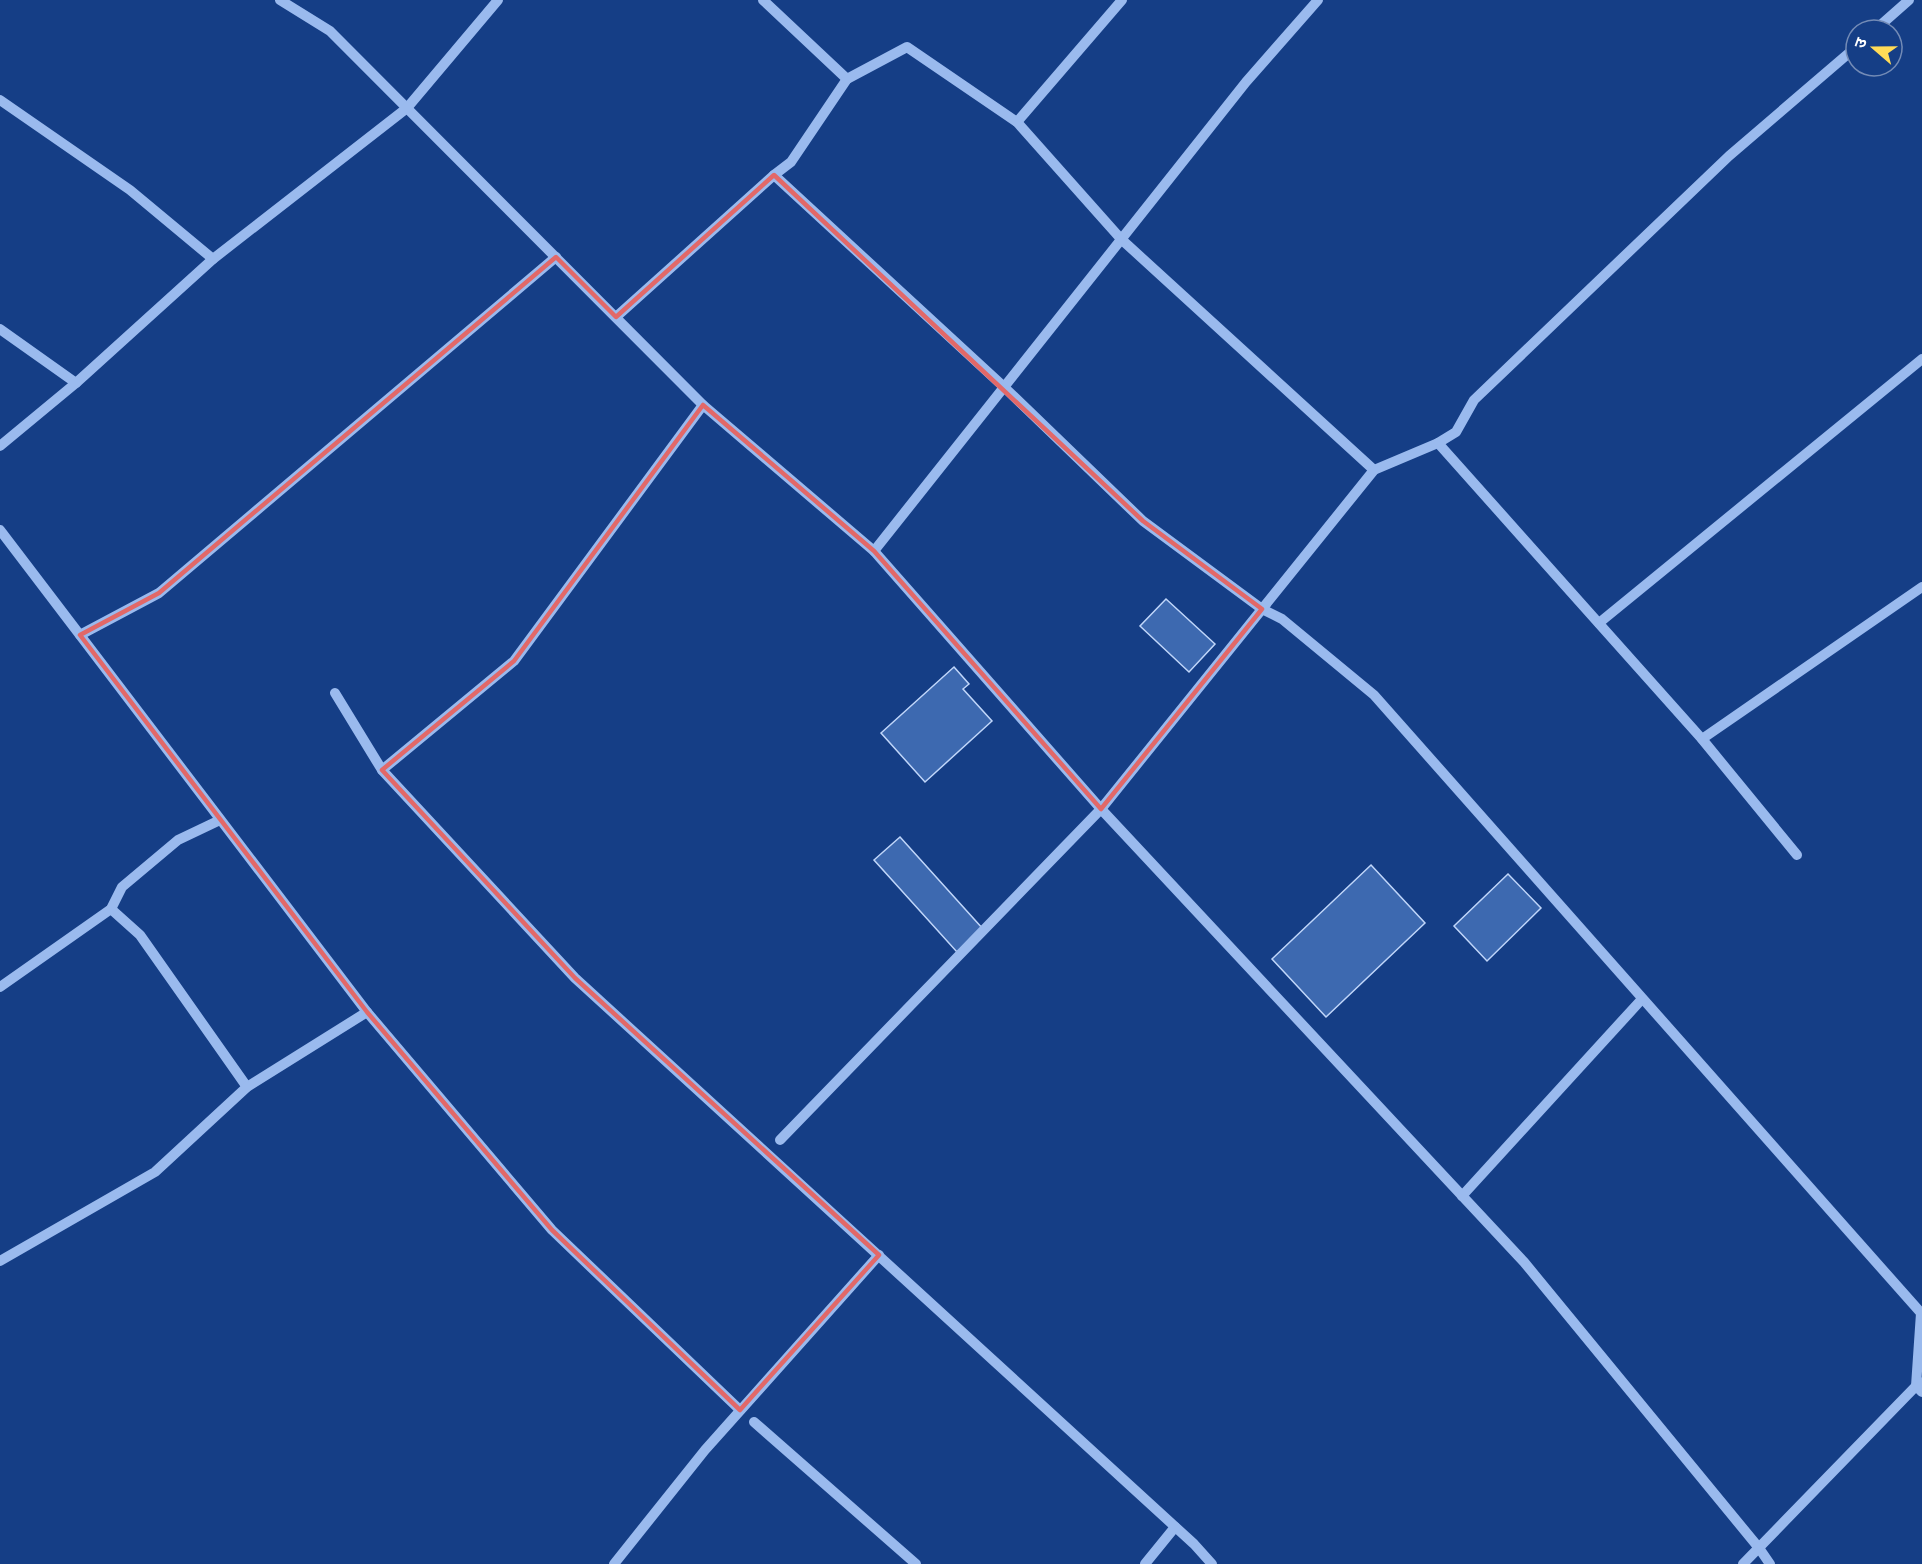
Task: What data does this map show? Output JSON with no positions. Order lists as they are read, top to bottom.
{
  "north": "left"
}
